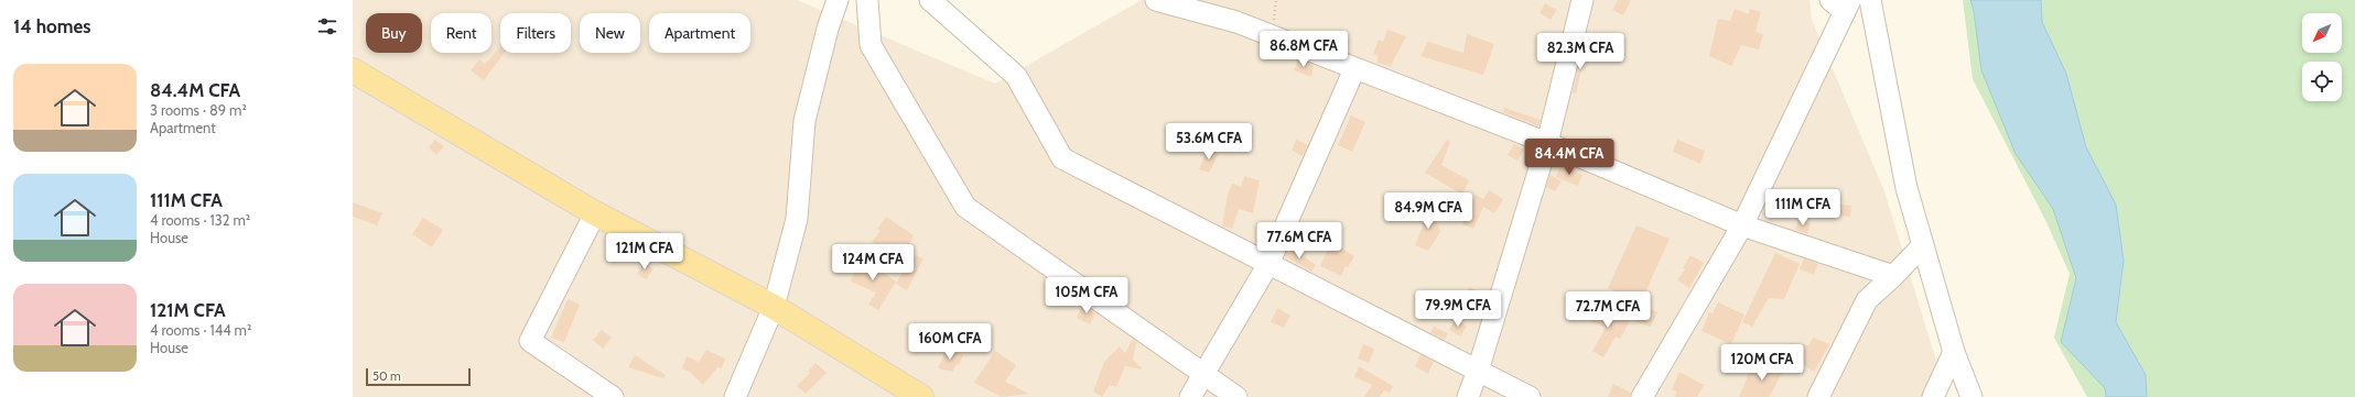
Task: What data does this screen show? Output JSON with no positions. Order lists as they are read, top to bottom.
{
  "scale_bar": "50 m",
  "north": "bottom left",
  "page": {
    "heading": "14 homes",
    "chip": [
      "Buy",
      "Rent",
      "Filters",
      "New",
      "Apartment"
    ],
    "price": [
      "86.8M CFA",
      "82.3M CFA",
      "53.6M CFA",
      "84.4M CFA",
      "111M CFA",
      "84.9M CFA",
      "77.6M CFA",
      "121M CFA",
      "124M CFA",
      "105M CFA",
      "79.9M CFA",
      "72.7M CFA",
      "160M CFA",
      "120M CFA"
    ],
    "list": [
      {
        "name": "84.4M CFA",
        "note": "3 rooms · 89 m² · Apartment"
      },
      {
        "name": "111M CFA",
        "note": "4 rooms · 132 m² · House"
      },
      {
        "name": "121M CFA",
        "note": "4 rooms · 144 m² · House"
      }
    ],
    "scale": "50 m"
  }
}
